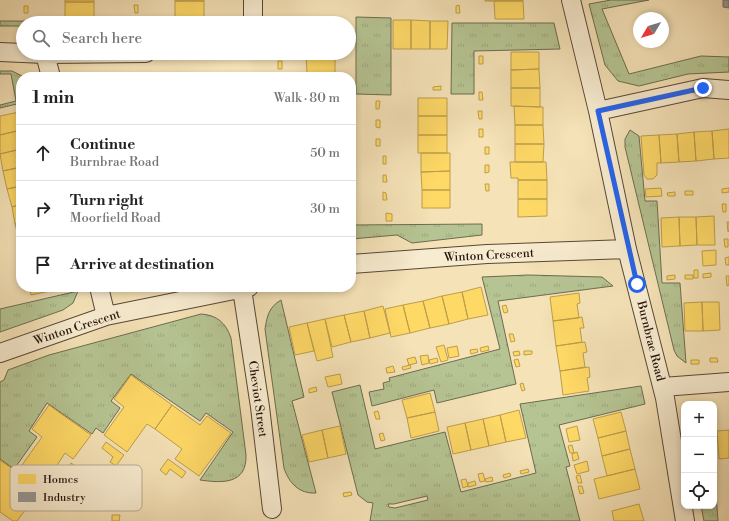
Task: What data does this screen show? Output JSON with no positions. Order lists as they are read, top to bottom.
{
  "streets": {
    "street": ["Winton Crescent", "Burnbrae Road", "Cheviot Street"]
  },
  "crossings": [
    ["Winton Crescent", "Burnbrae Road"]
  ],
  "legend": ["Homes", "Industry"],
  "north": "bottom left",
  "page": {
    "search": "Search here",
    "heading": ["1 min", "Walk · 80 m"],
    "list": [
      ["Continue", "Burnbrae Road", "50 m"],
      ["Turn right", "Moorfield Road", "30 m"],
      "Arrive at destination"
    ],
    "map_buttons": ["+", "−"]
  }
}
